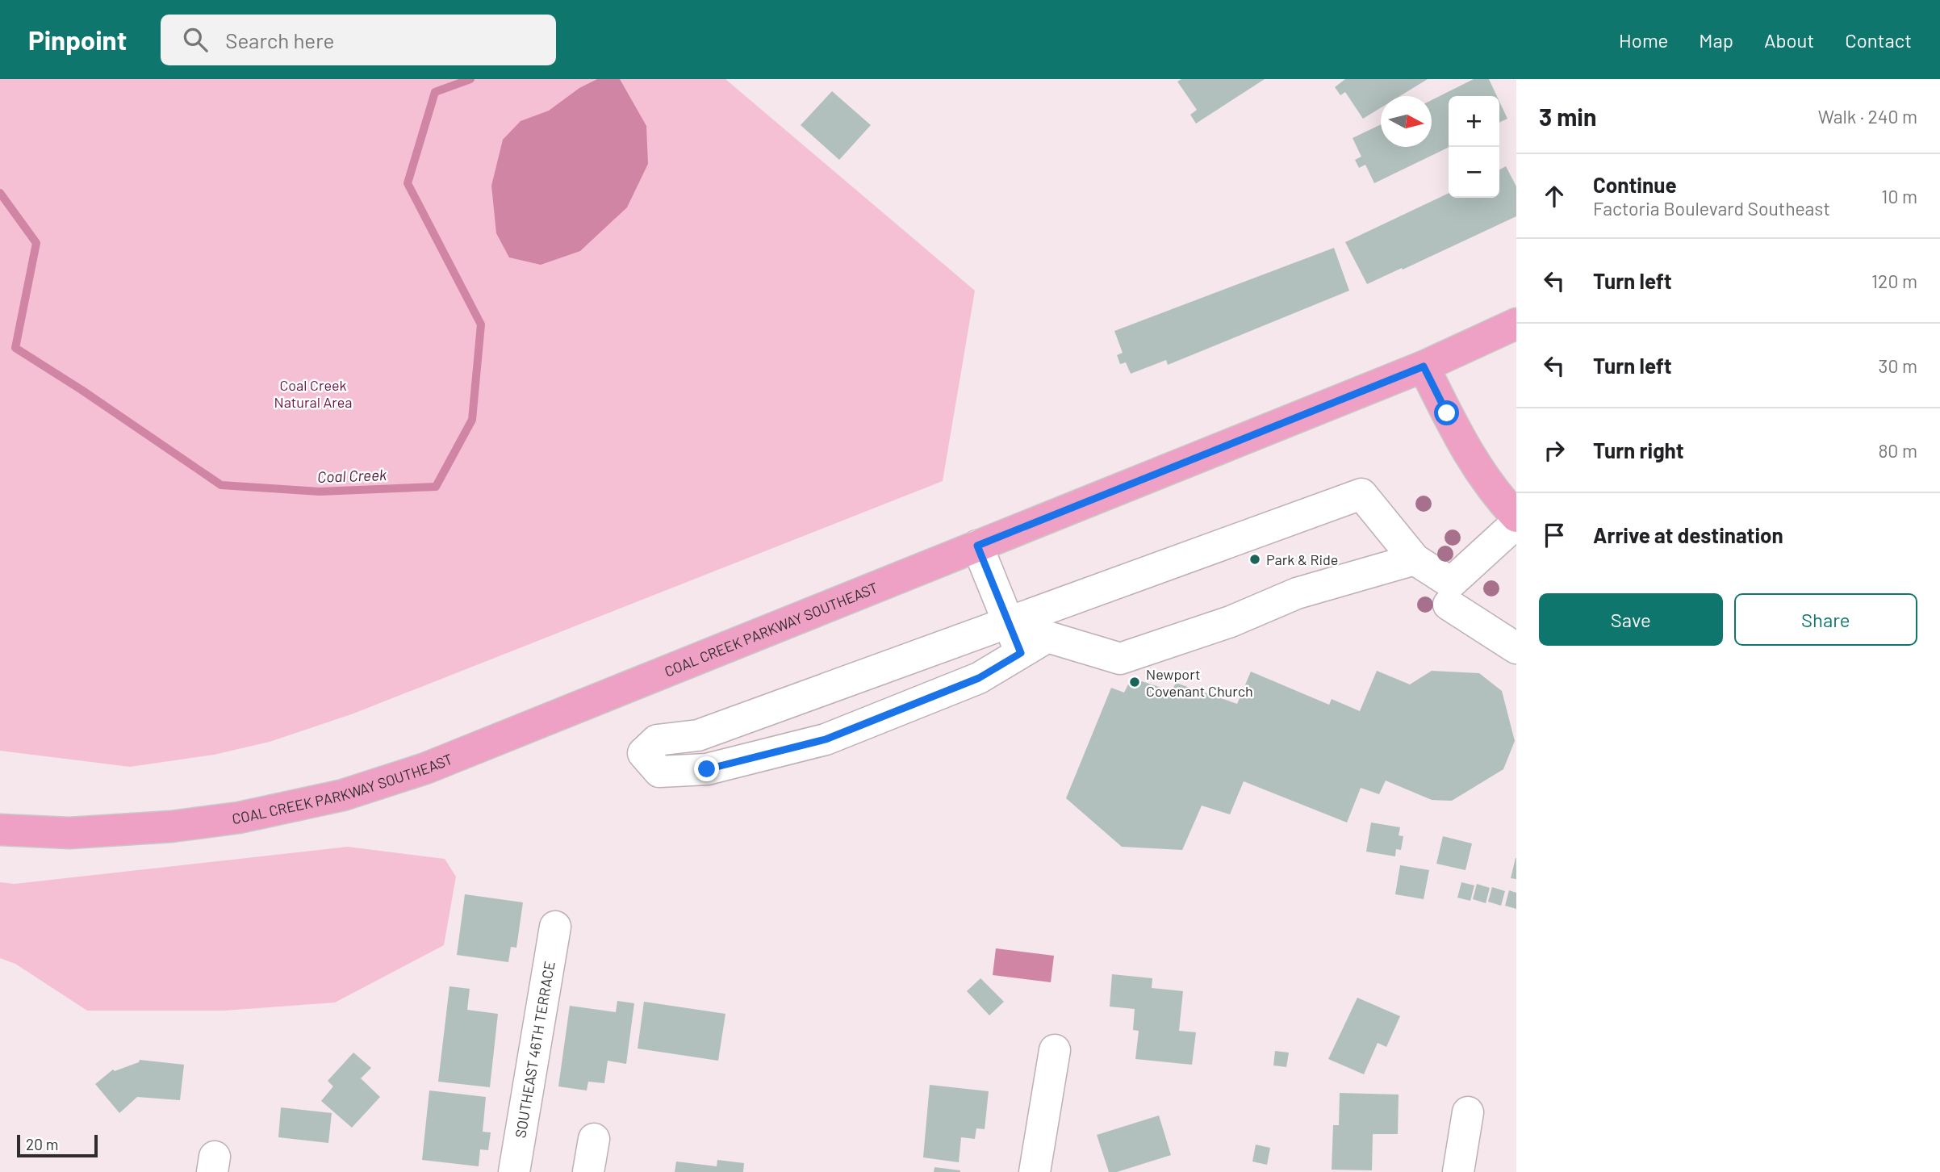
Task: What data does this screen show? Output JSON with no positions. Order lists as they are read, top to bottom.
{
  "streets": {
    "main road": ["COAL CREEK PARKWAY SOUTHEAST"],
    "street": ["SOUTHEAST 46TH TERRACE"]
  },
  "water": ["Coal Creek"],
  "parks": ["Coal Creek Natural Area"],
  "places": ["Park & Ride", "Newport Covenant Church"],
  "scale_bar": "20 m",
  "north": "right",
  "page": {
    "header": "Pinpoint",
    "search": "Search here",
    "nav": [
      "Home",
      "Map",
      "About",
      "Contact"
    ],
    "heading": ["3 min", "Walk · 240 m"],
    "map_buttons": ["+", "−"],
    "list": [
      ["Continue", "Factoria Boulevard Southeast", "10 m"],
      ["Turn left", "120 m"],
      ["Turn left", "30 m"],
      ["Turn right", "80 m"],
      "Arrive at destination"
    ],
    "buttons": ["Save", "Share"],
    "scale": "20 m"
  }
}
